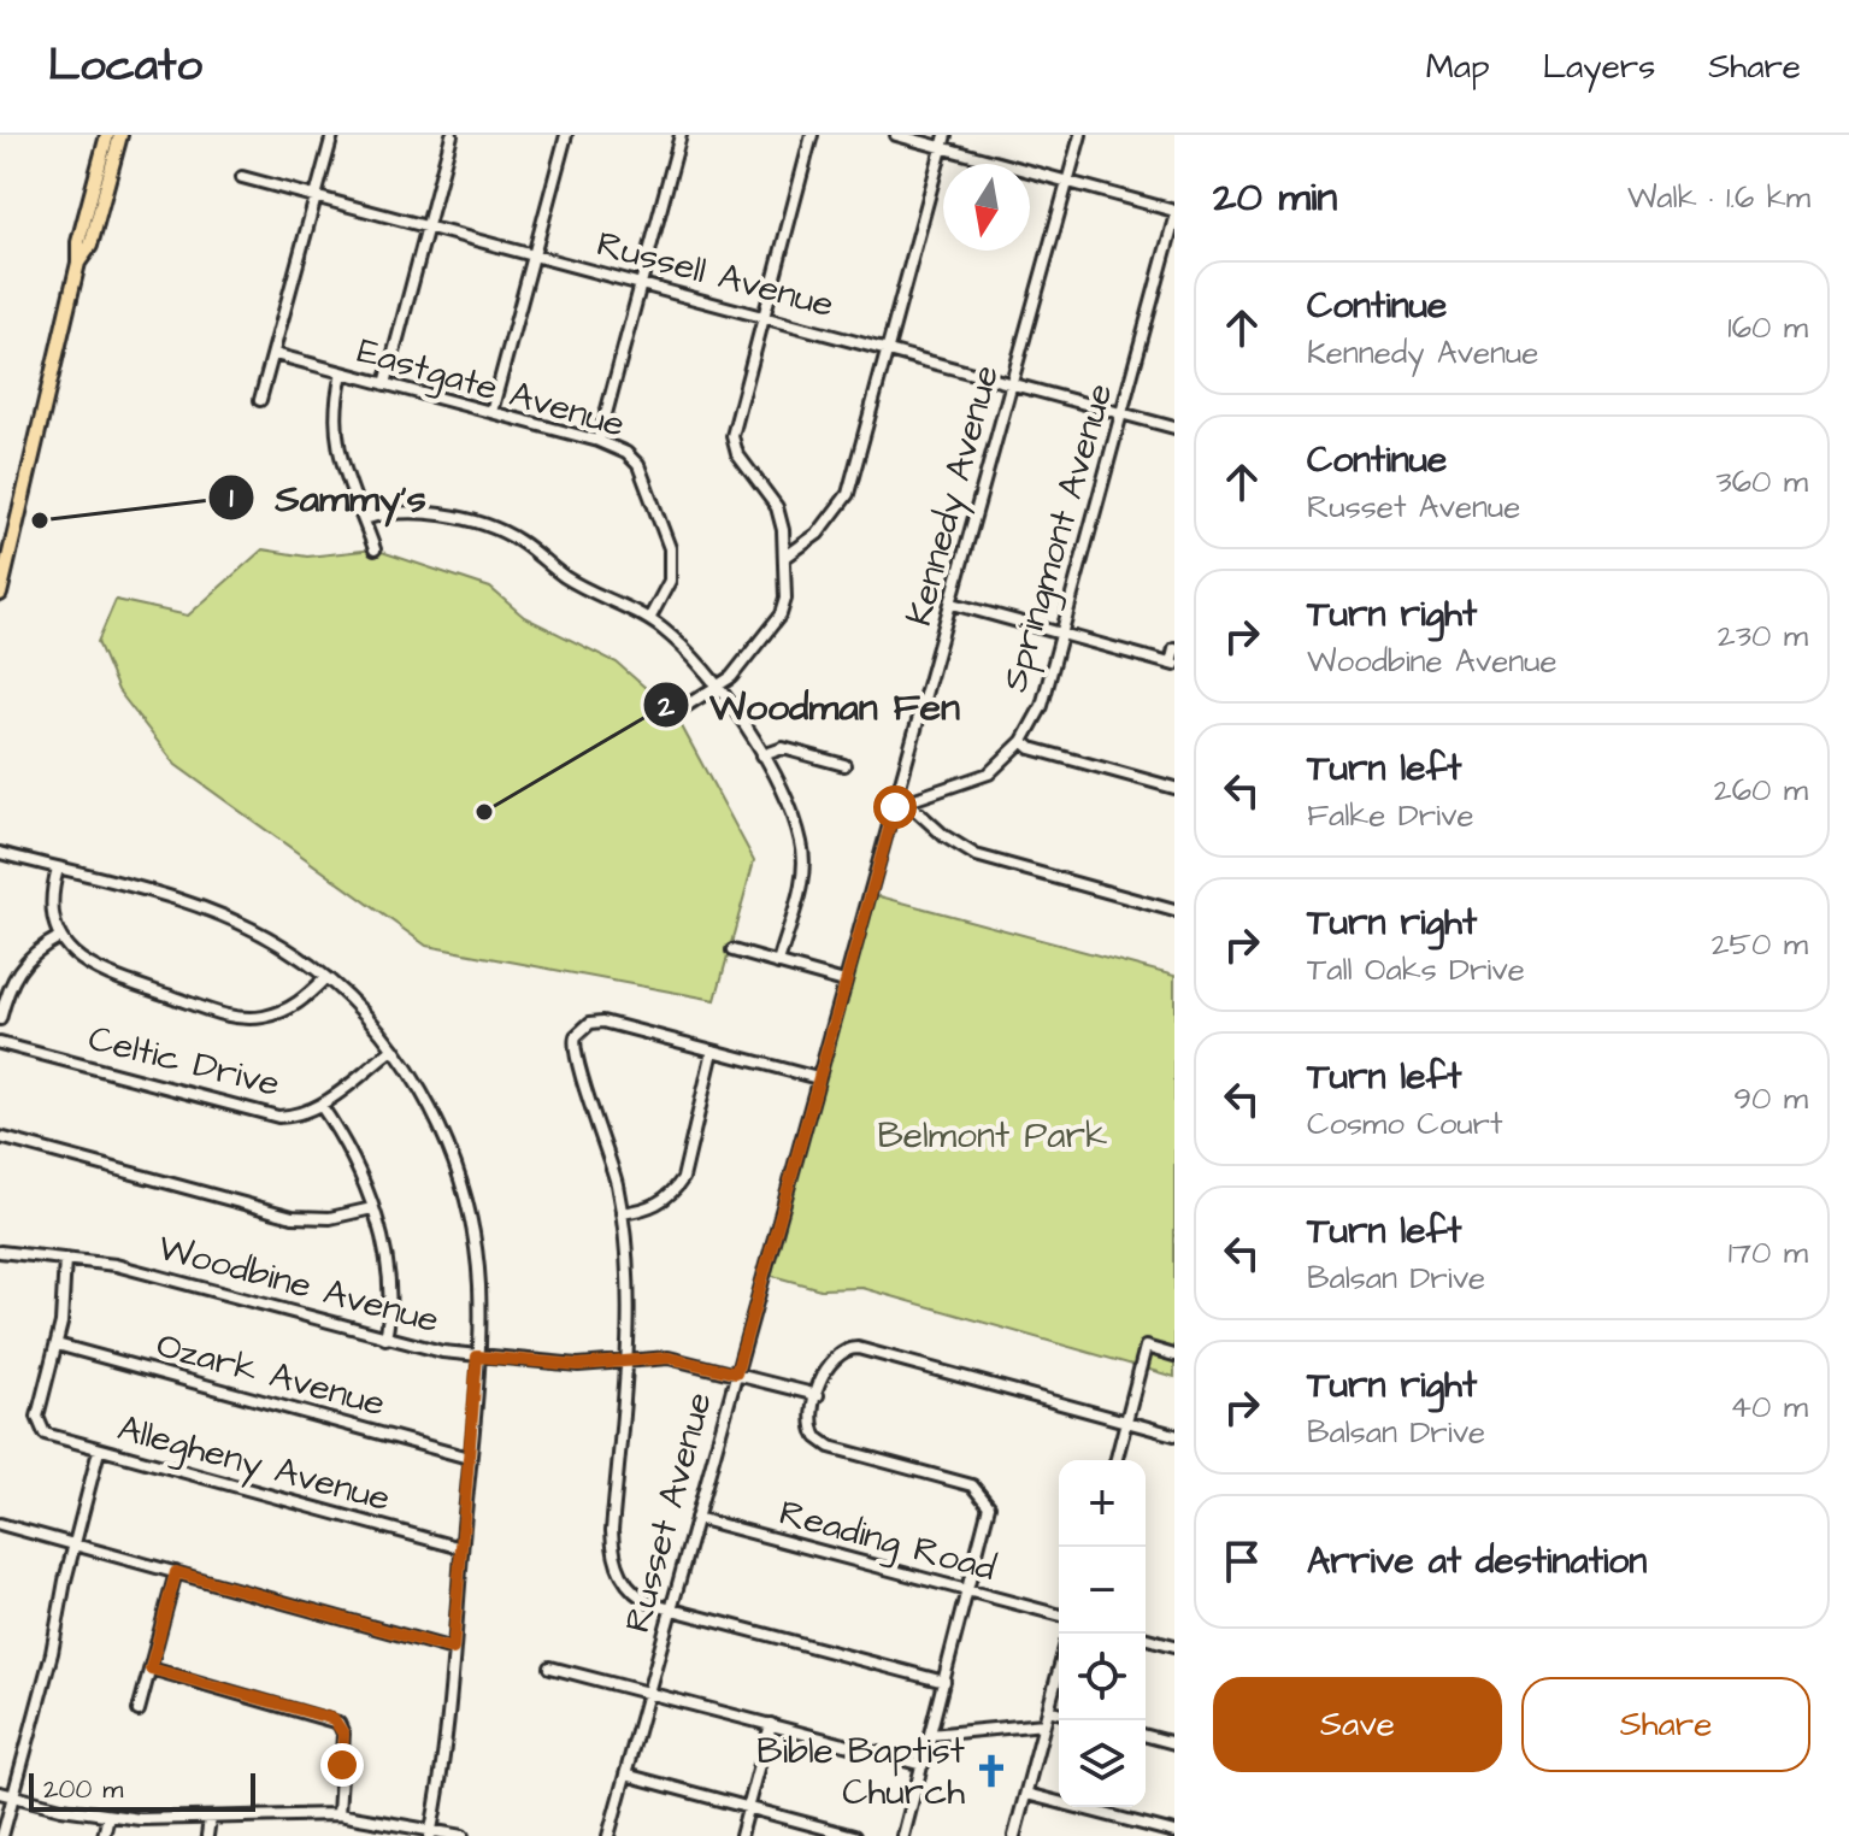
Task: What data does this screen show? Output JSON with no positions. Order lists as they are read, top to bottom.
{
  "streets": {
    "street": [
      "Russell Avenue",
      "Eastgate Avenue",
      "Kennedy Avenue",
      "Springmont Avenue",
      "Celtic Drive",
      "Woodbine Avenue",
      "Ozark Avenue",
      "Allegheny Avenue",
      "Russet Avenue",
      "Reading Road"
    ]
  },
  "crossings": [
    ["Russell Avenue", "Kennedy Avenue"],
    ["Russell Avenue", "Springmont Avenue"],
    ["Kennedy Avenue", "Springmont Avenue"],
    ["Kennedy Avenue", "Russet Avenue"],
    ["Woodbine Avenue", "Russet Avenue"],
    ["Ozark Avenue", "Allegheny Avenue"],
    ["Russet Avenue", "Reading Road"]
  ],
  "parks": ["Belmont Park"],
  "places": {
    "other": ["Sammy's", "Woodman Fen"],
    "church": ["Bible Baptist Church"]
  },
  "scale_bar": "200 m",
  "north": "bottom",
  "page": {
    "header": "Locato",
    "nav": ["Map", "Layers", "Share"],
    "heading": ["20 min", "Walk · 1.6 km"],
    "list": [
      ["Continue", "Kennedy Avenue", "160 m"],
      ["Continue", "Russet Avenue", "360 m"],
      ["Turn right", "Woodbine Avenue", "230 m"],
      ["Turn left", "Falke Drive", "260 m"],
      ["Turn right", "Tall Oaks Drive", "250 m"],
      ["Turn left", "Cosmo Court", "90 m"],
      ["Turn left", "Balsan Drive", "170 m"],
      ["Turn right", "Balsan Drive", "40 m"],
      "Arrive at destination"
    ],
    "map_buttons": ["+", "−"],
    "buttons": ["Save", "Share"],
    "scale": "200 m"
  }
}
